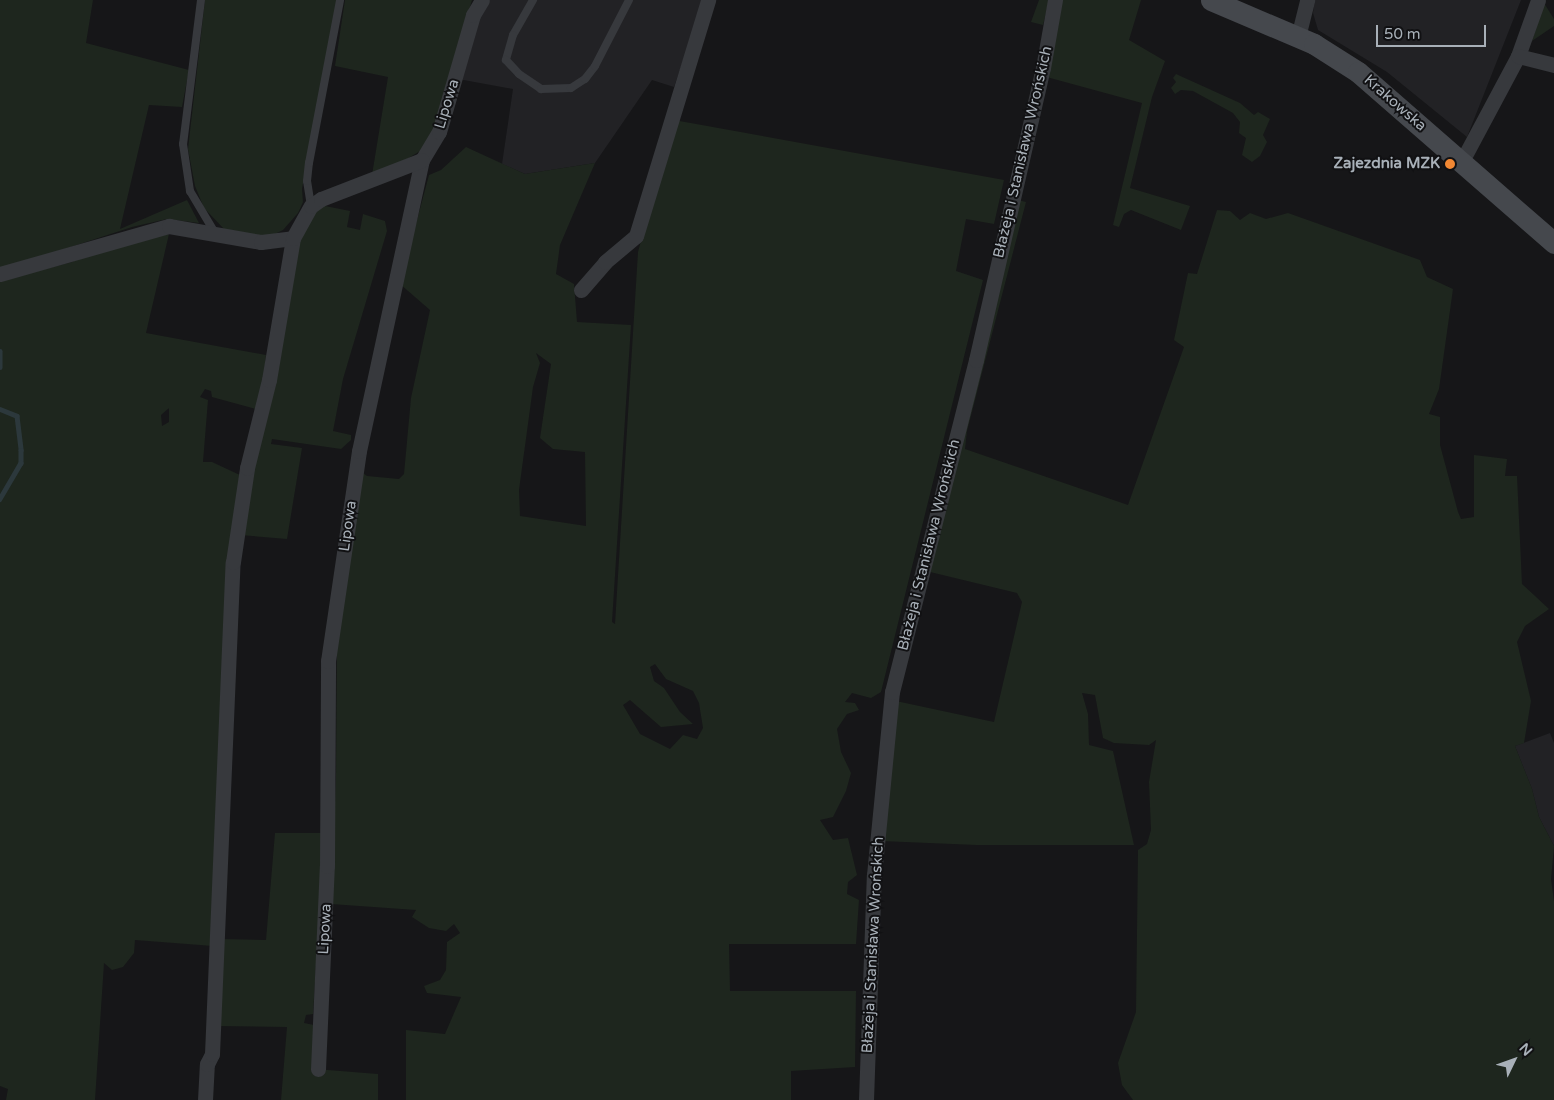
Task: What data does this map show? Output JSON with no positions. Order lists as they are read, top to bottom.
{
  "streets": {
    "street": ["Krakowska", "Lipowa", "Błażeja i Stanisława Wrońskich"]
  },
  "places": ["Zajezdnia MZK"],
  "scale_bar": "50 m",
  "north": "top right"
}
